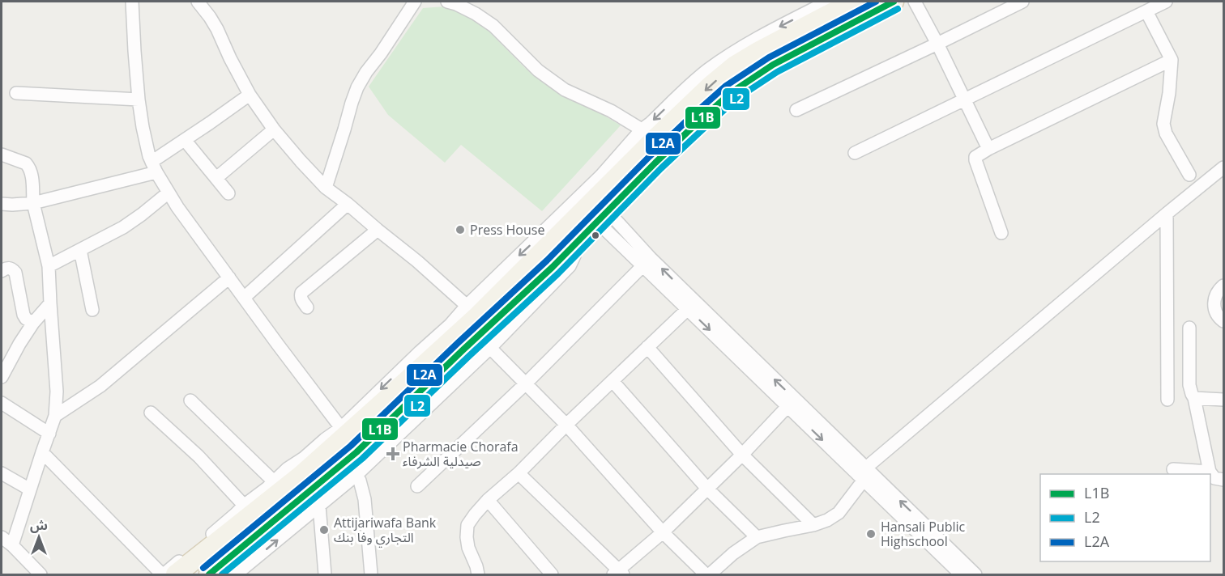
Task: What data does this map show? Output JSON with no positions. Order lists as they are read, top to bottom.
{
  "places": {
    "other": ["Press House", "Attijariwafa Bank التجاري وفا بنك", "Hansali Public Highschool"],
    "health": ["Pharmacie Chorafa صيدلية الشرفاء"]
  },
  "lines": ["transit line L1B", "transit line L2A", "transit line L2"],
  "legend": ["L1B", "L2", "L2A"],
  "north": "top"
}
